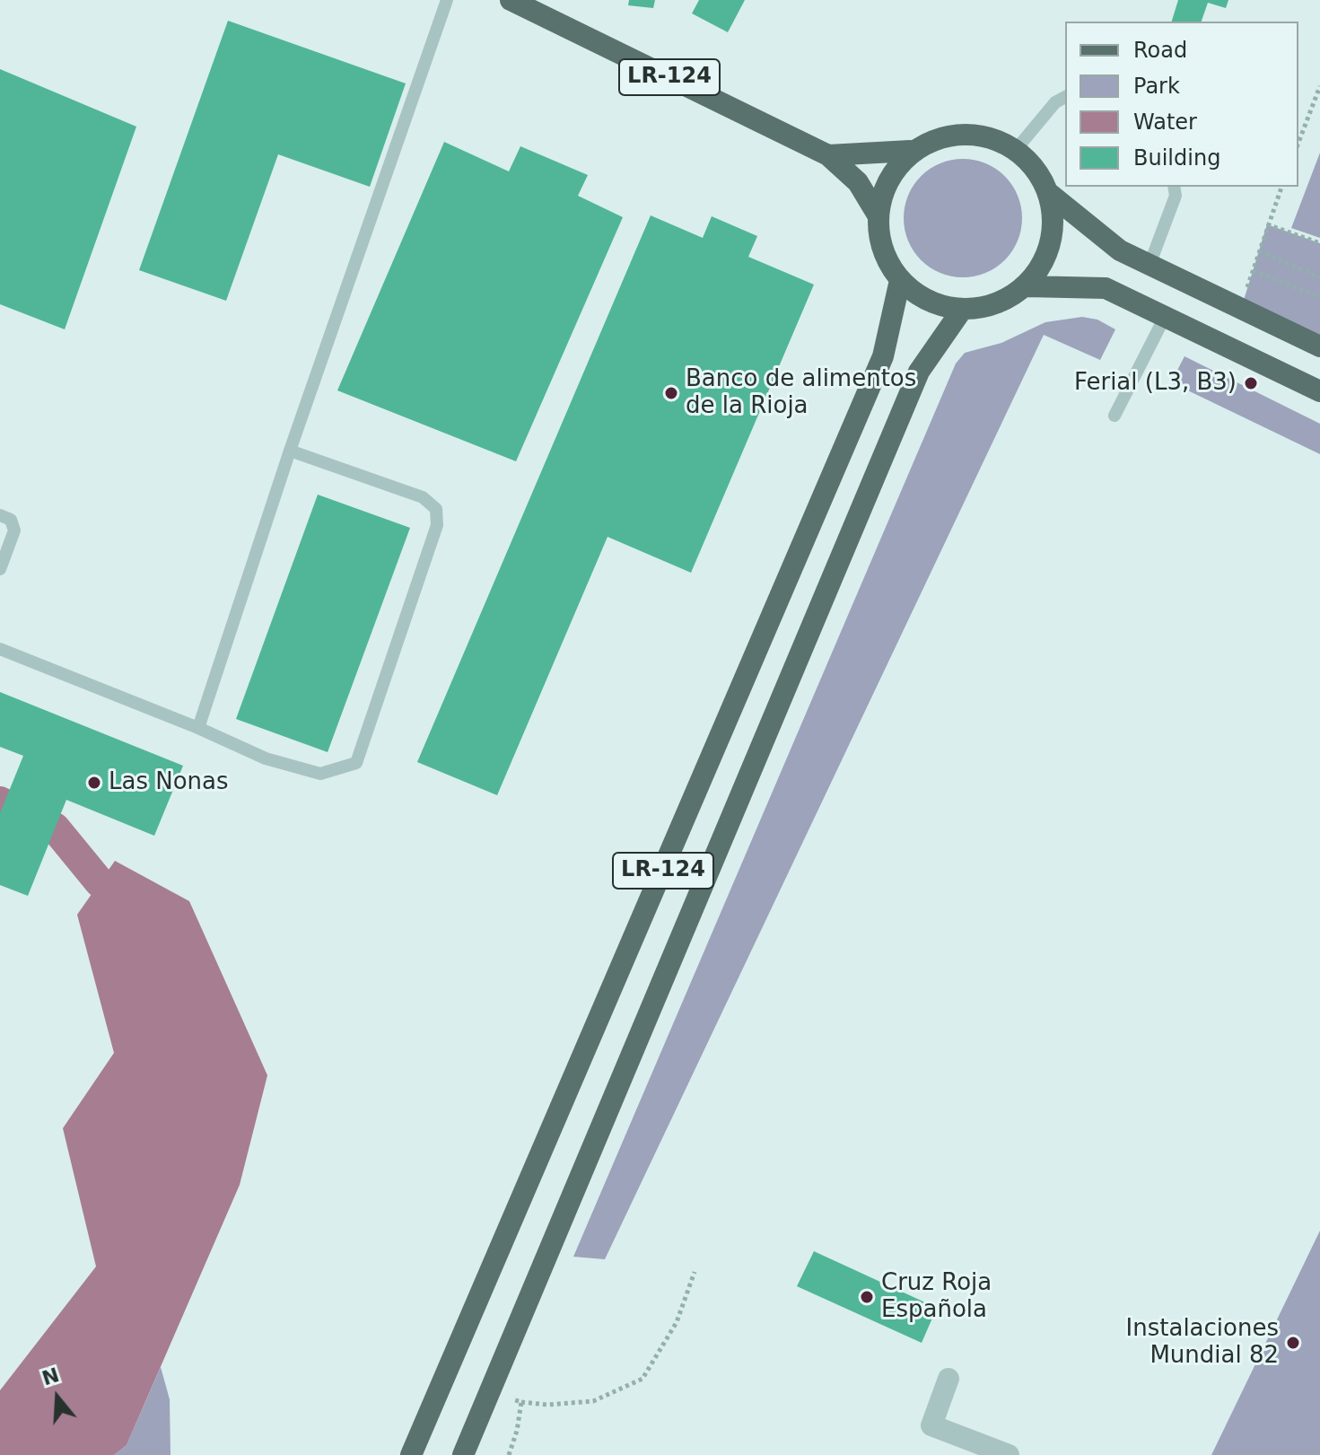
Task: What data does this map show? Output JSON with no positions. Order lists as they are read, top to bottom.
{
  "streets": {
    "main road": ["LR-124"]
  },
  "places": [
    "Ferial (L3, B3)",
    "Banco de alimentos de la Rioja",
    "Las Nonas",
    "Cruz Roja Española",
    "Instalaciones Mundial 82"
  ],
  "legend": [
    "Road",
    "Park",
    "Water",
    "Building"
  ],
  "north": "top"
}
